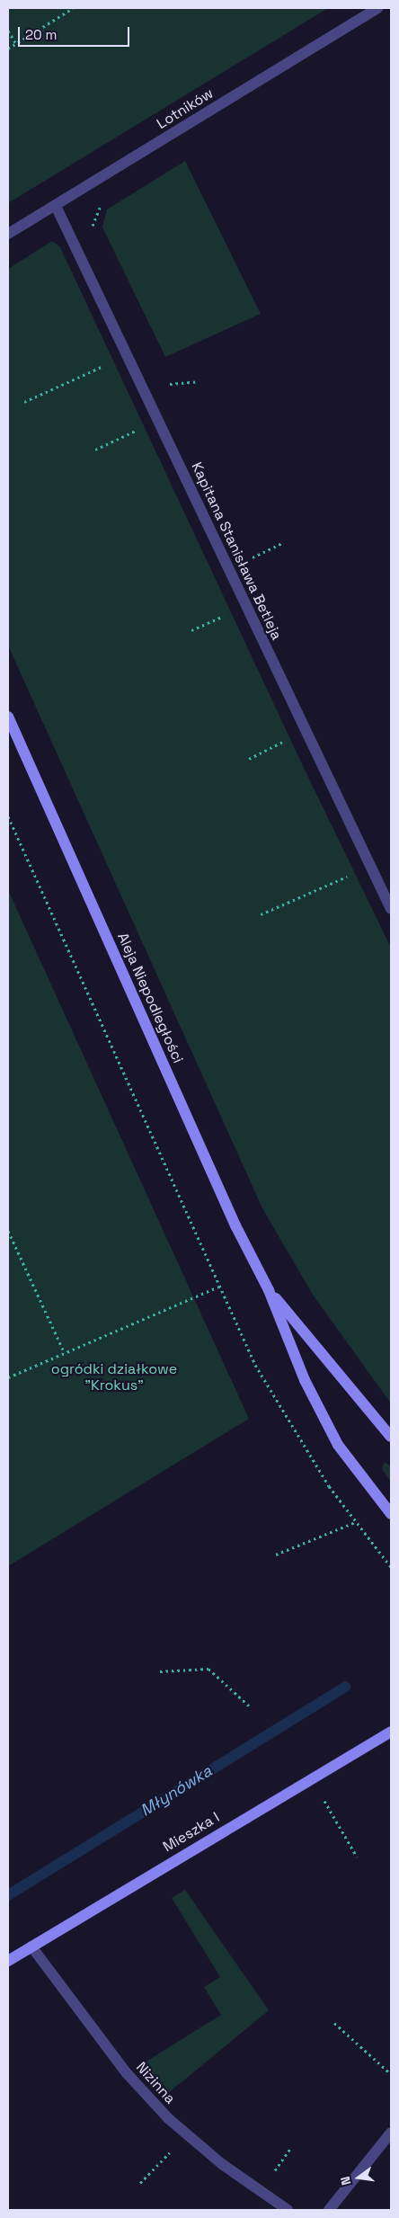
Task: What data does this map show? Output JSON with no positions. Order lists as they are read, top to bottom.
{
  "streets": {
    "street": [
      "Lotników",
      "Kapitana Stanisława Betleja",
      "Aleja Niepodległości",
      "Mieszka I",
      "Nizinna"
    ]
  },
  "crossings": [
    ["Lotników", "Kapitana Stanisława Betleja"],
    ["Mieszka I", "Nizinna"]
  ],
  "water": ["Młynówka"],
  "parks": ["ogródki działkowe \"Krokus\""],
  "scale_bar": "20 m",
  "north": "left"
}
